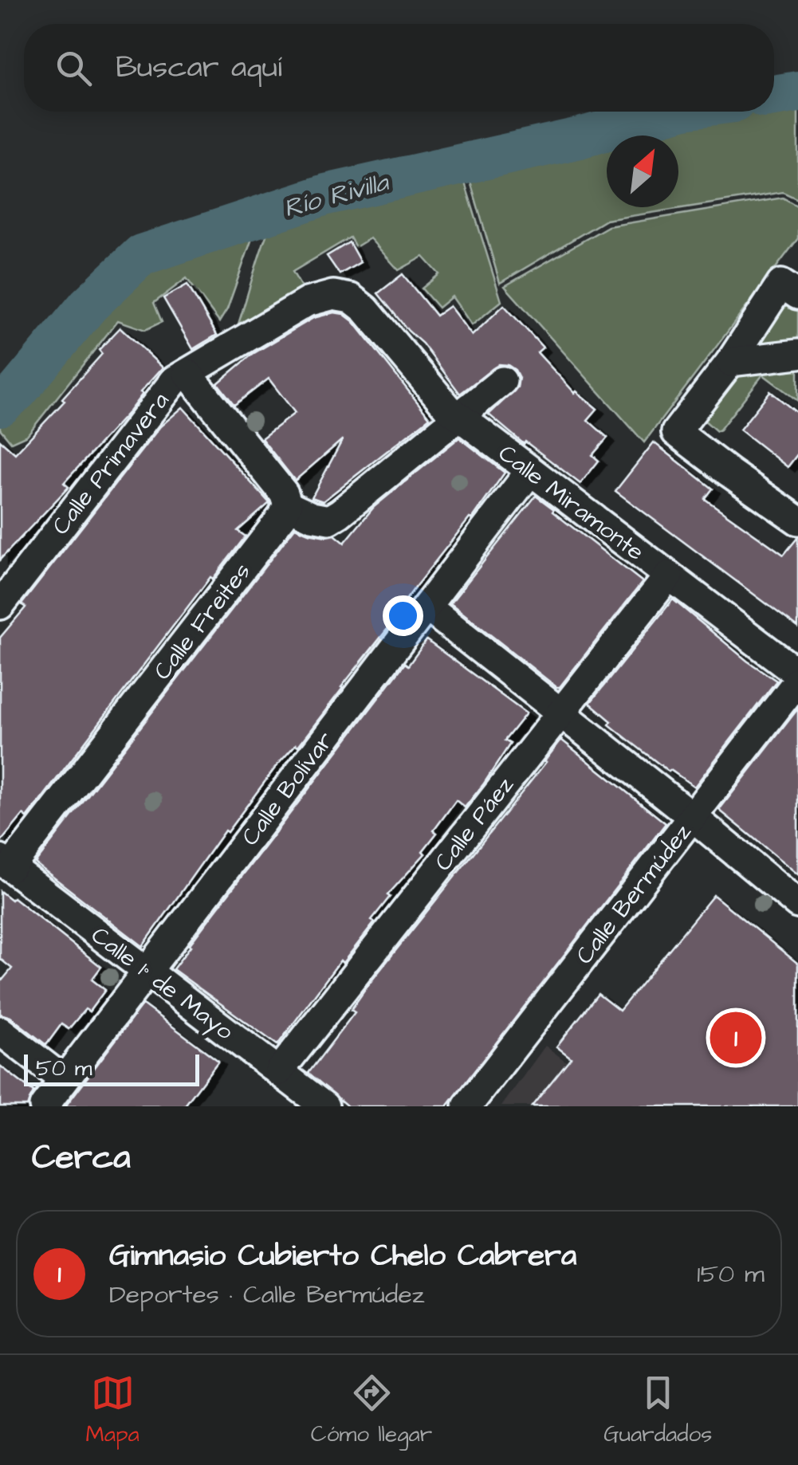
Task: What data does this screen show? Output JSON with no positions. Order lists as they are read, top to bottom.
{
  "streets": {
    "street": [
      "Calle Primavera",
      "Calle Miramonte",
      "Calle Freites",
      "Calle Bolívar",
      "Calle Páez",
      "Calle Bermúdez",
      "Calle 1° de Mayo"
    ]
  },
  "crossings": [
    ["Calle Primavera", "Calle Miramonte"],
    ["Calle Miramonte", "Calle Bolívar"],
    ["Calle Miramonte", "Calle Páez"],
    ["Calle Freites", "Calle 1° de Mayo"],
    ["Calle Bolívar", "Calle 1° de Mayo"],
    ["Calle Páez", "Calle 1° de Mayo"]
  ],
  "water": ["Río Rivilla"],
  "scale_bar": "50 m",
  "north": "top right",
  "page": {
    "search": "Buscar aquí",
    "pins": "1",
    "scale": "50 m",
    "heading": "Cerca",
    "list": [
      {
        "mark": "1",
        "name": "Gimnasio Cubierto Chelo Cabrera",
        "note": "Deportes · Calle Bermúdez",
        "value": "150 m"
      }
    ],
    "nav": ["Mapa", "Cómo llegar", "Guardados"]
  }
}
